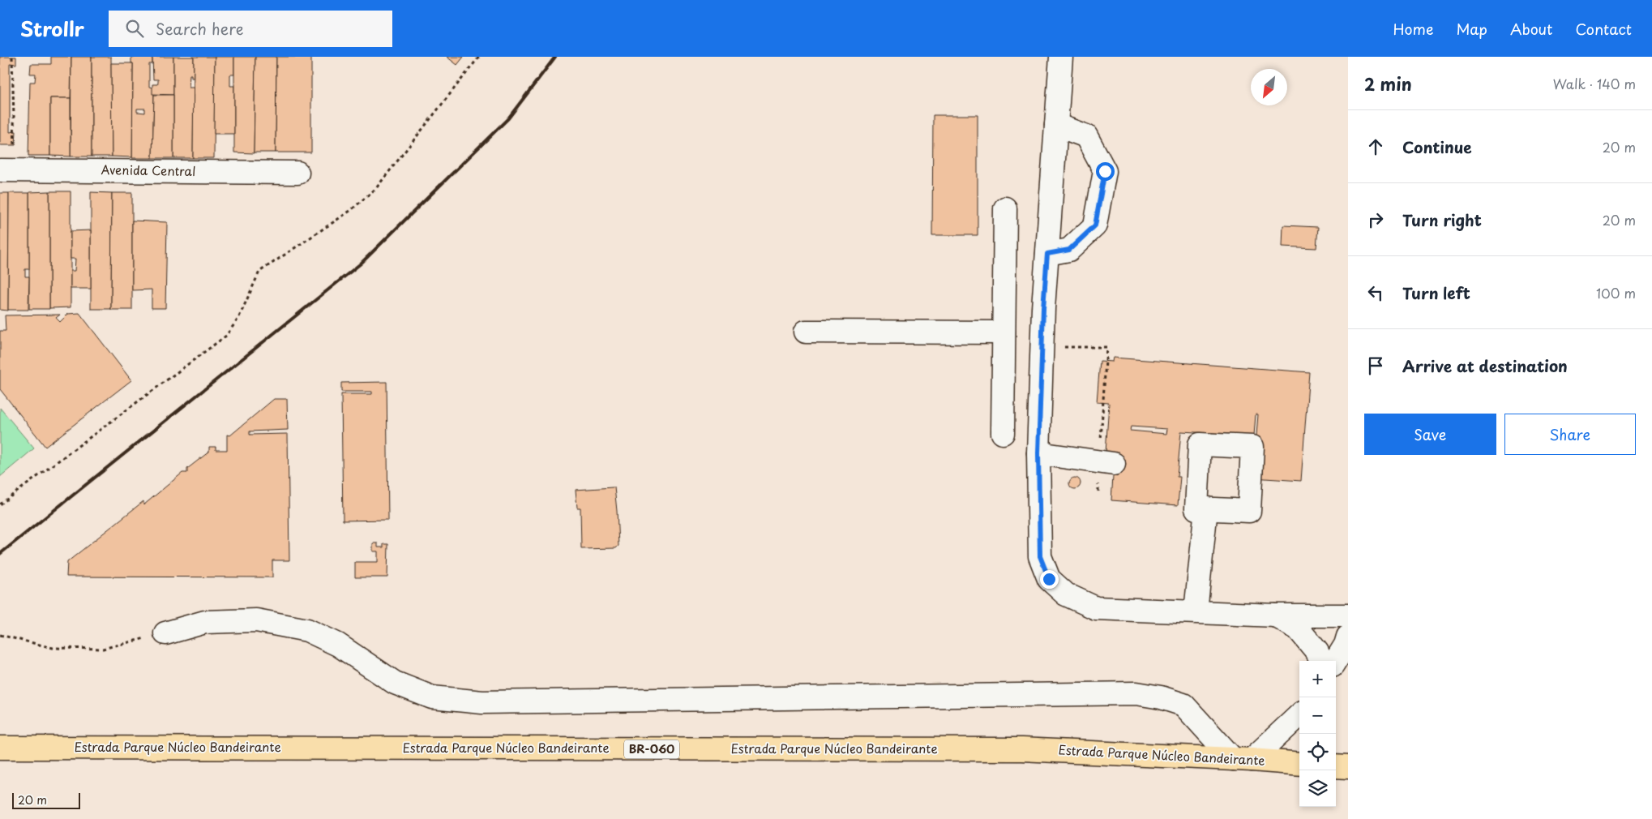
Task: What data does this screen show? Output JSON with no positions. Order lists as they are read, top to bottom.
{
  "streets": {
    "highway": ["Estrada Parque Núcleo Bandeirante", "BR-060"],
    "street": ["Avenida Central"]
  },
  "scale_bar": "20 m",
  "north": "bottom left",
  "page": {
    "header": "Strollr",
    "search": "Search here",
    "nav": [
      "Home",
      "Map",
      "About",
      "Contact"
    ],
    "heading": ["2 min", "Walk · 140 m"],
    "list": [
      ["Continue", "20 m"],
      ["Turn right", "20 m"],
      ["Turn left", "100 m"],
      "Arrive at destination"
    ],
    "buttons": ["Save", "Share"],
    "map_buttons": ["+", "−"],
    "scale": "20 m"
  }
}
